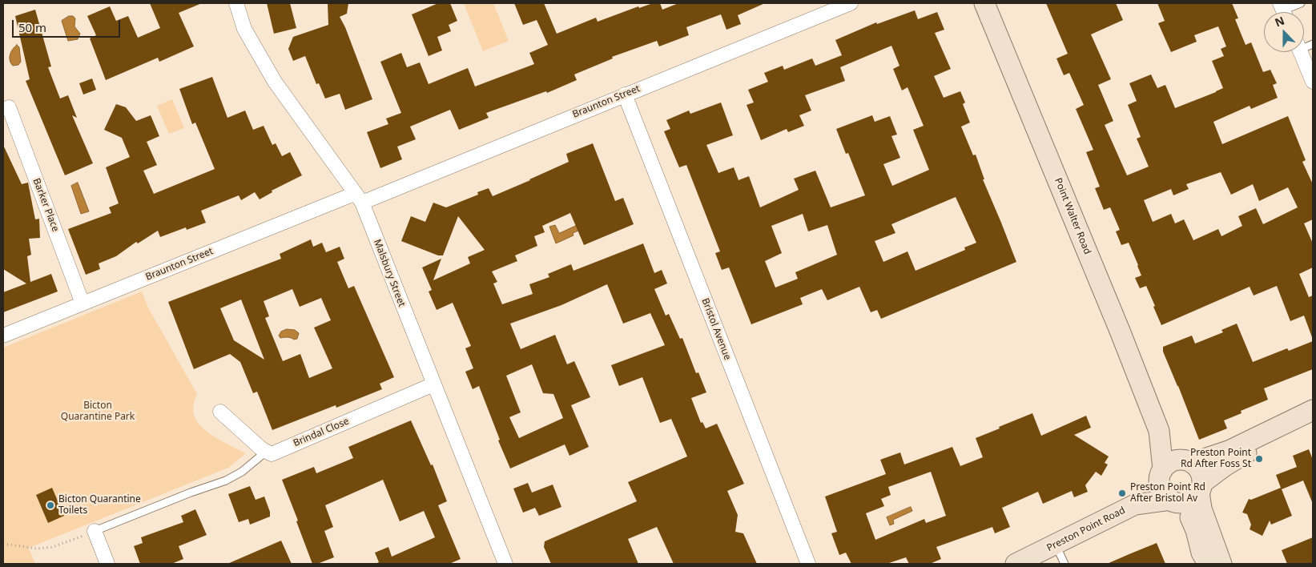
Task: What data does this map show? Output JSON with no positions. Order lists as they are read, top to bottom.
{
  "streets": {
    "main road": ["Point Walter Road", "Preston Point Road"],
    "street": [
      "Braunton Street",
      "Barker Place",
      "Malsbury Street",
      "Bristol Avenue",
      "Brindal Close"
    ]
  },
  "crossings": [
    ["Braunton Street", "Barker Place"],
    ["Braunton Street", "Malsbury Street"],
    ["Braunton Street", "Bristol Avenue"],
    ["Point Walter Road", "Preston Point Road"],
    ["Malsbury Street", "Brindal Close"]
  ],
  "parks": ["Bicton Quarantine Park"],
  "places": ["Preston Point Rd After Foss St", "Preston Point Rd After Bristol Av", "Bicton Quarantine Toilets"],
  "scale_bar": "50 m",
  "north": "top"
}
